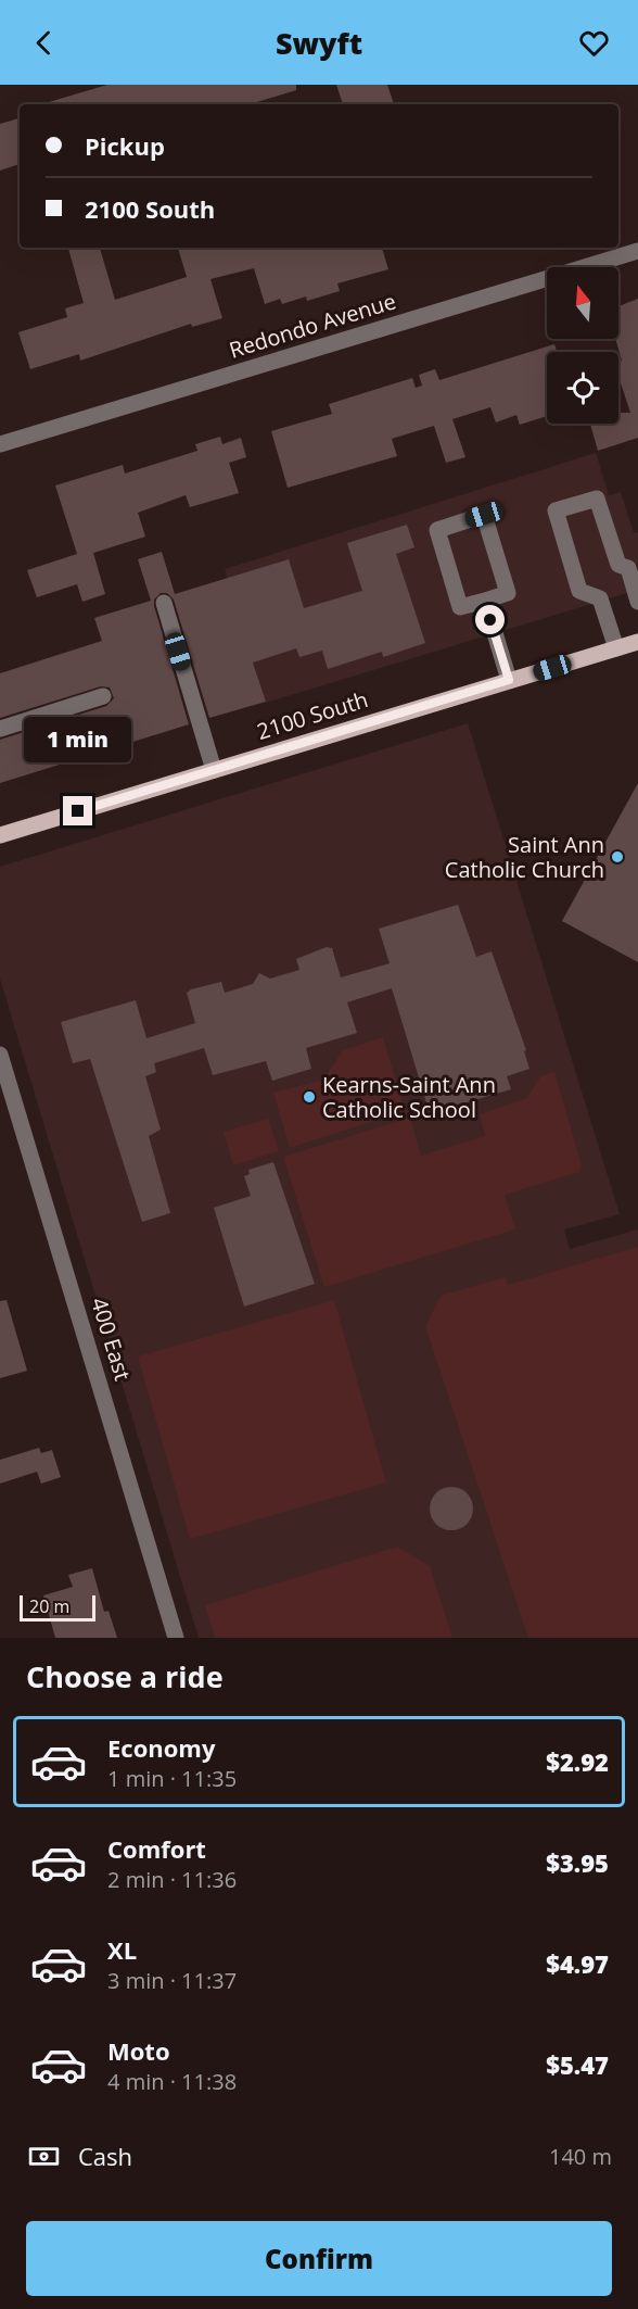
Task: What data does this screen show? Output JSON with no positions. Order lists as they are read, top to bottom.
{
  "streets": {
    "main road": ["2100 South"],
    "street": ["Redondo Avenue", "400 East"]
  },
  "places": ["Saint Ann Catholic Church", "Kearns-Saint Ann Catholic School"],
  "scale_bar": "20 m",
  "north": "top",
  "page": {
    "header": "Swyft",
    "banner": ["Pickup", "2100 South"],
    "bubble": "1 min",
    "scale": "20 m",
    "heading": "Choose a ride",
    "list": [
      {
        "name": "Economy",
        "note": "1 min · 11:35",
        "value": "$2.92"
      },
      {
        "name": "Comfort",
        "note": "2 min · 11:36",
        "value": "$3.95"
      },
      {
        "name": "XL",
        "note": "3 min · 11:37",
        "value": "$4.97"
      },
      {
        "name": "Moto",
        "note": "4 min · 11:38",
        "value": "$5.47"
      }
    ],
    "pay": ["Cash", "140 m"],
    "buttons": "Confirm"
  }
}
